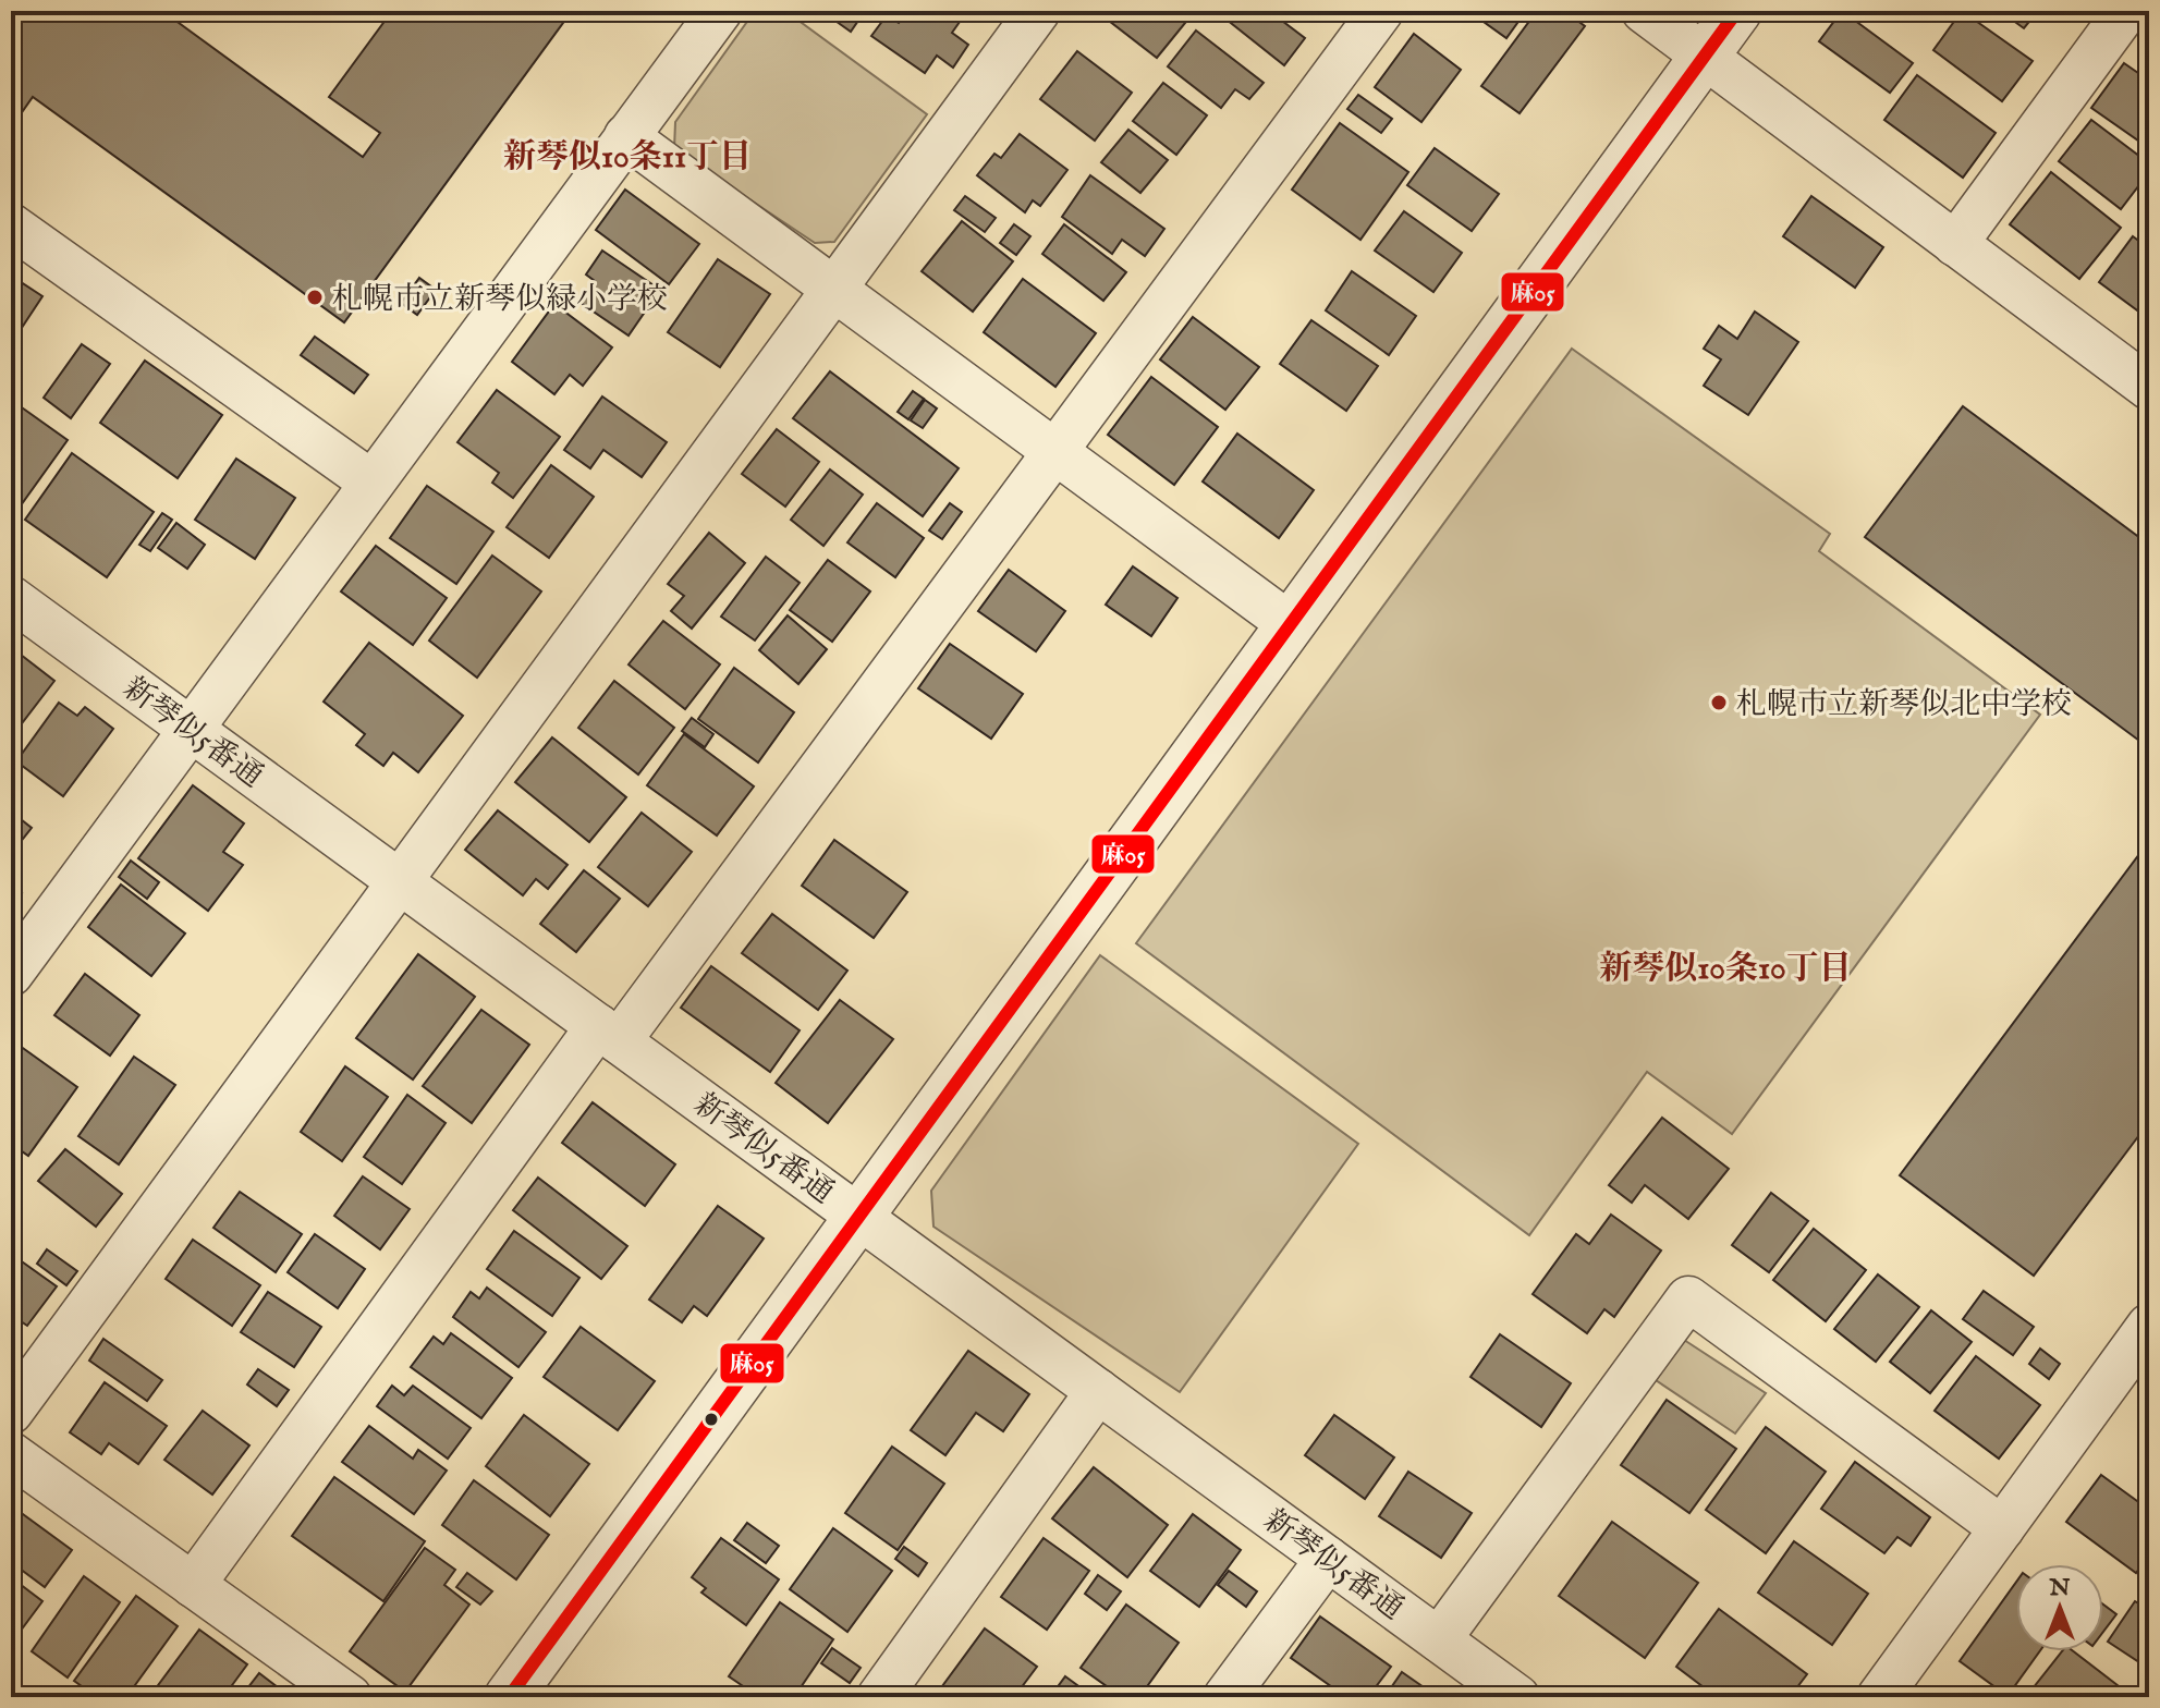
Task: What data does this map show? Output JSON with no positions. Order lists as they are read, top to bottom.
{
  "streets": {
    "street": ["新琴似5番通"]
  },
  "districts": ["新琴似10条11丁目", "新琴似10条10丁目"],
  "places": ["札幌市立新琴似緑小学校", "札幌市立新琴似北中学校"],
  "lines": ["transit line 麻05"],
  "north": "top"
}
